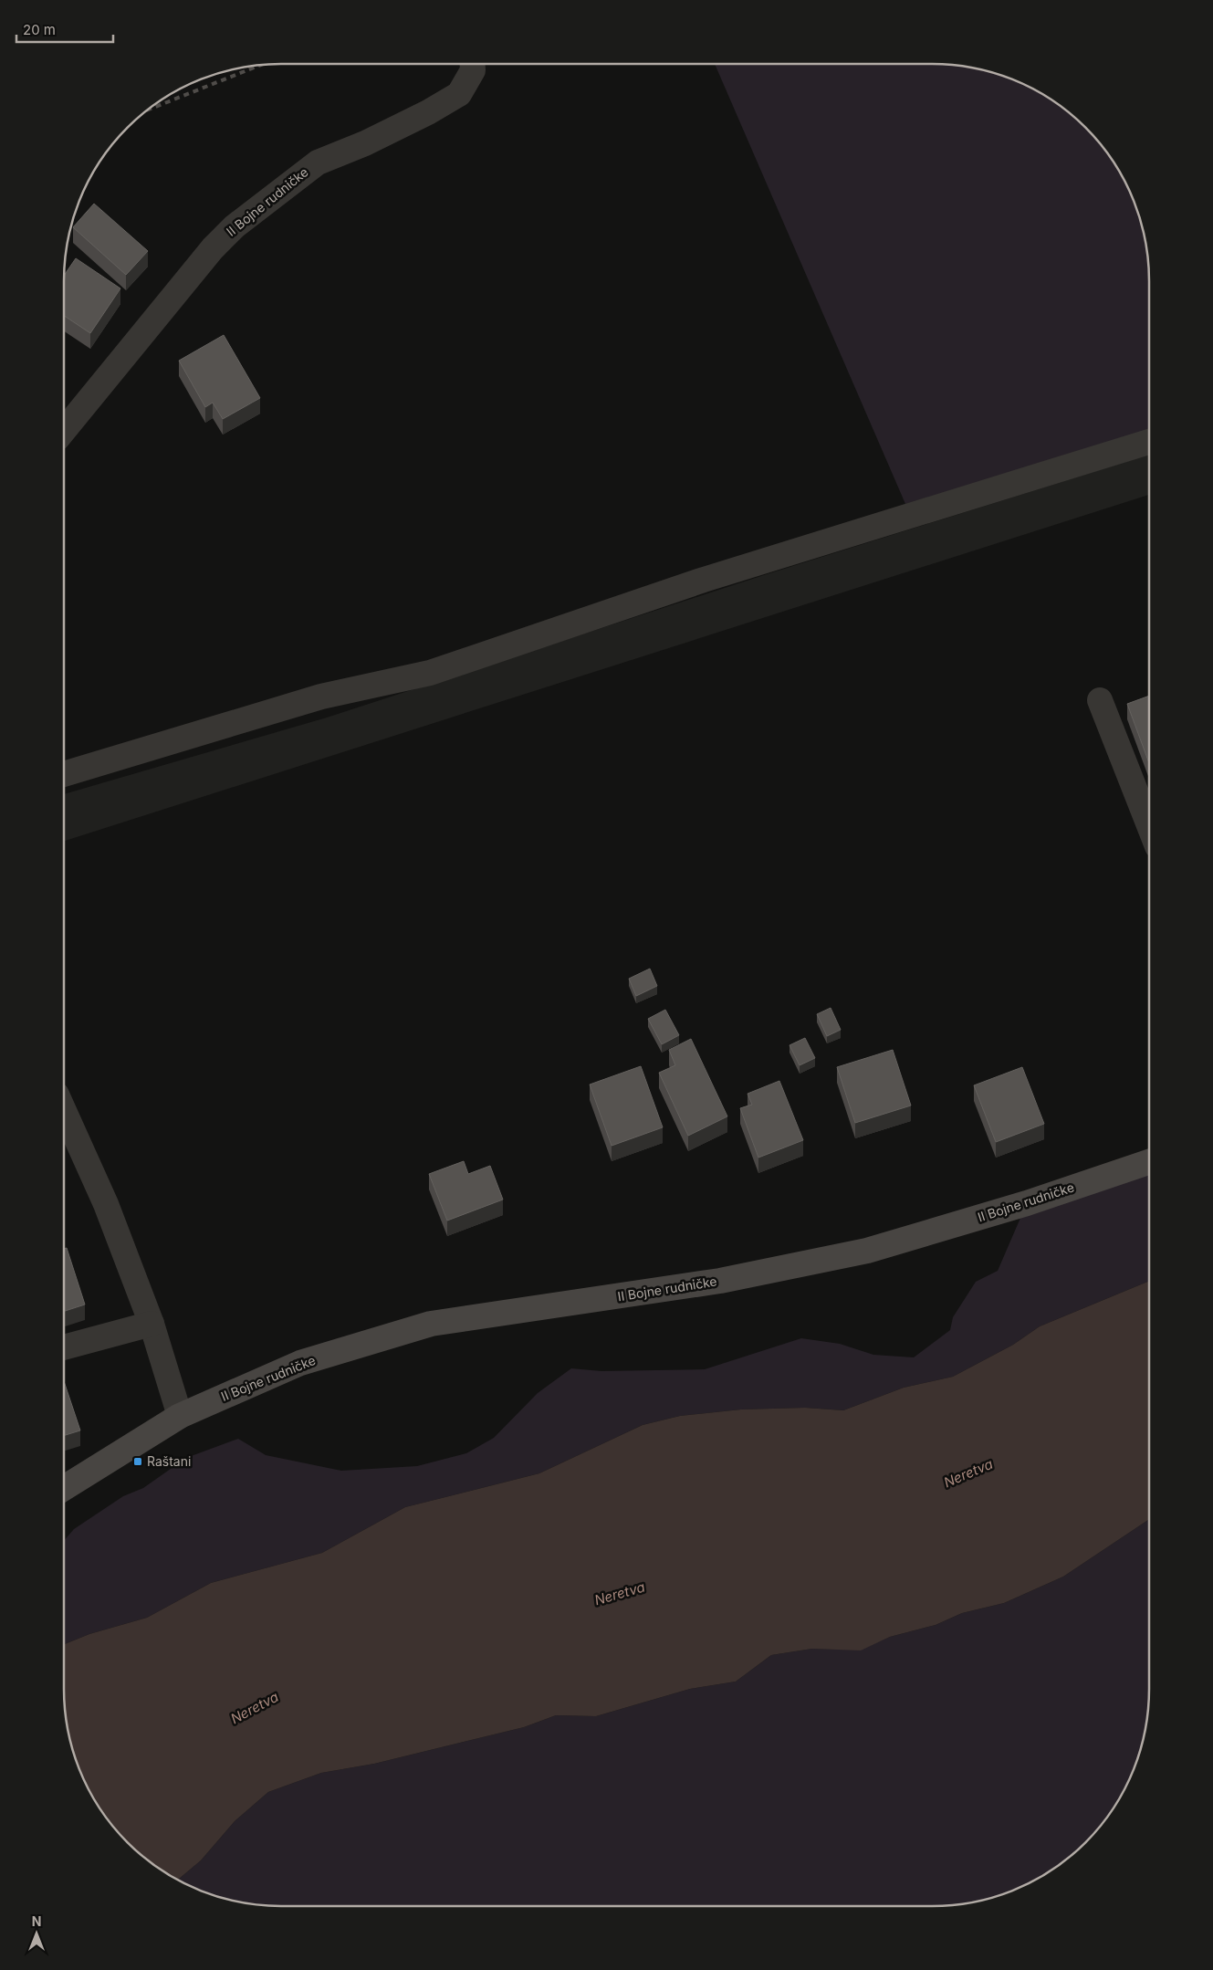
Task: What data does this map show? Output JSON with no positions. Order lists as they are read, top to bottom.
{
  "streets": {
    "street": ["II Bojne rudničke"]
  },
  "water": ["Neretva"],
  "places": {
    "transit": ["Raštani"]
  },
  "scale_bar": "20 m",
  "north": "top"
}
